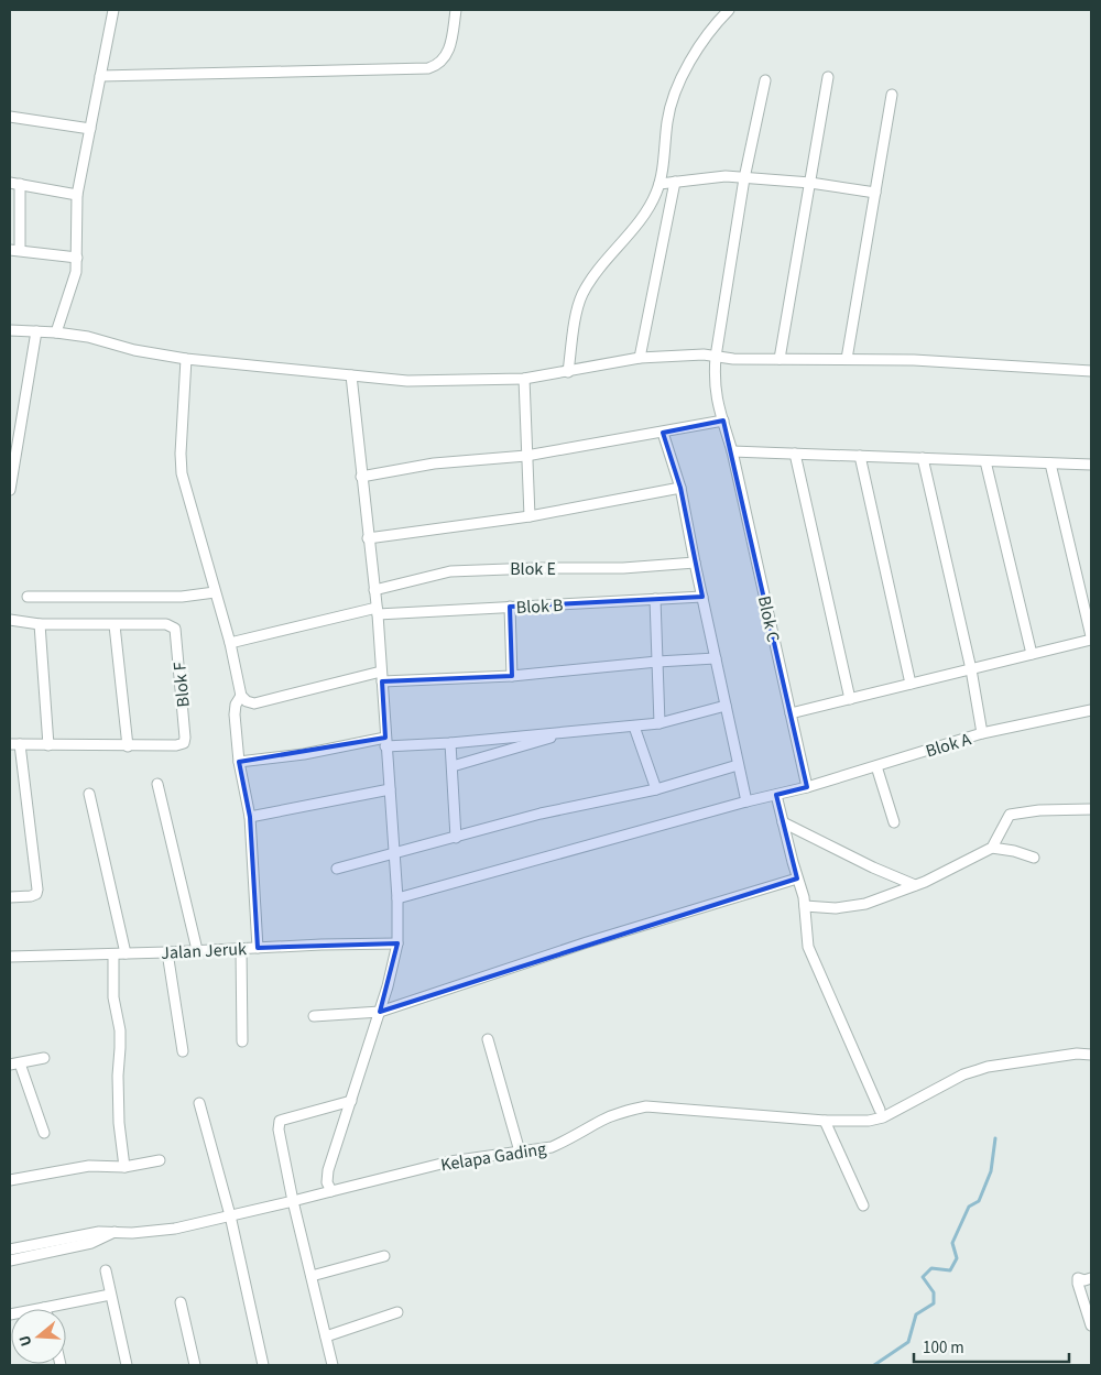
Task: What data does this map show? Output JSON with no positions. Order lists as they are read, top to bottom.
{
  "streets": {
    "street": [
      "Blok E",
      "Blok B",
      "Blok C",
      "Blok F",
      "Blok A",
      "Jalan Jeruk",
      "Kelapa Gading"
    ]
  },
  "crossings": [
    ["Blok C", "Blok A"]
  ],
  "scale_bar": "100 m",
  "north": "left"
}
